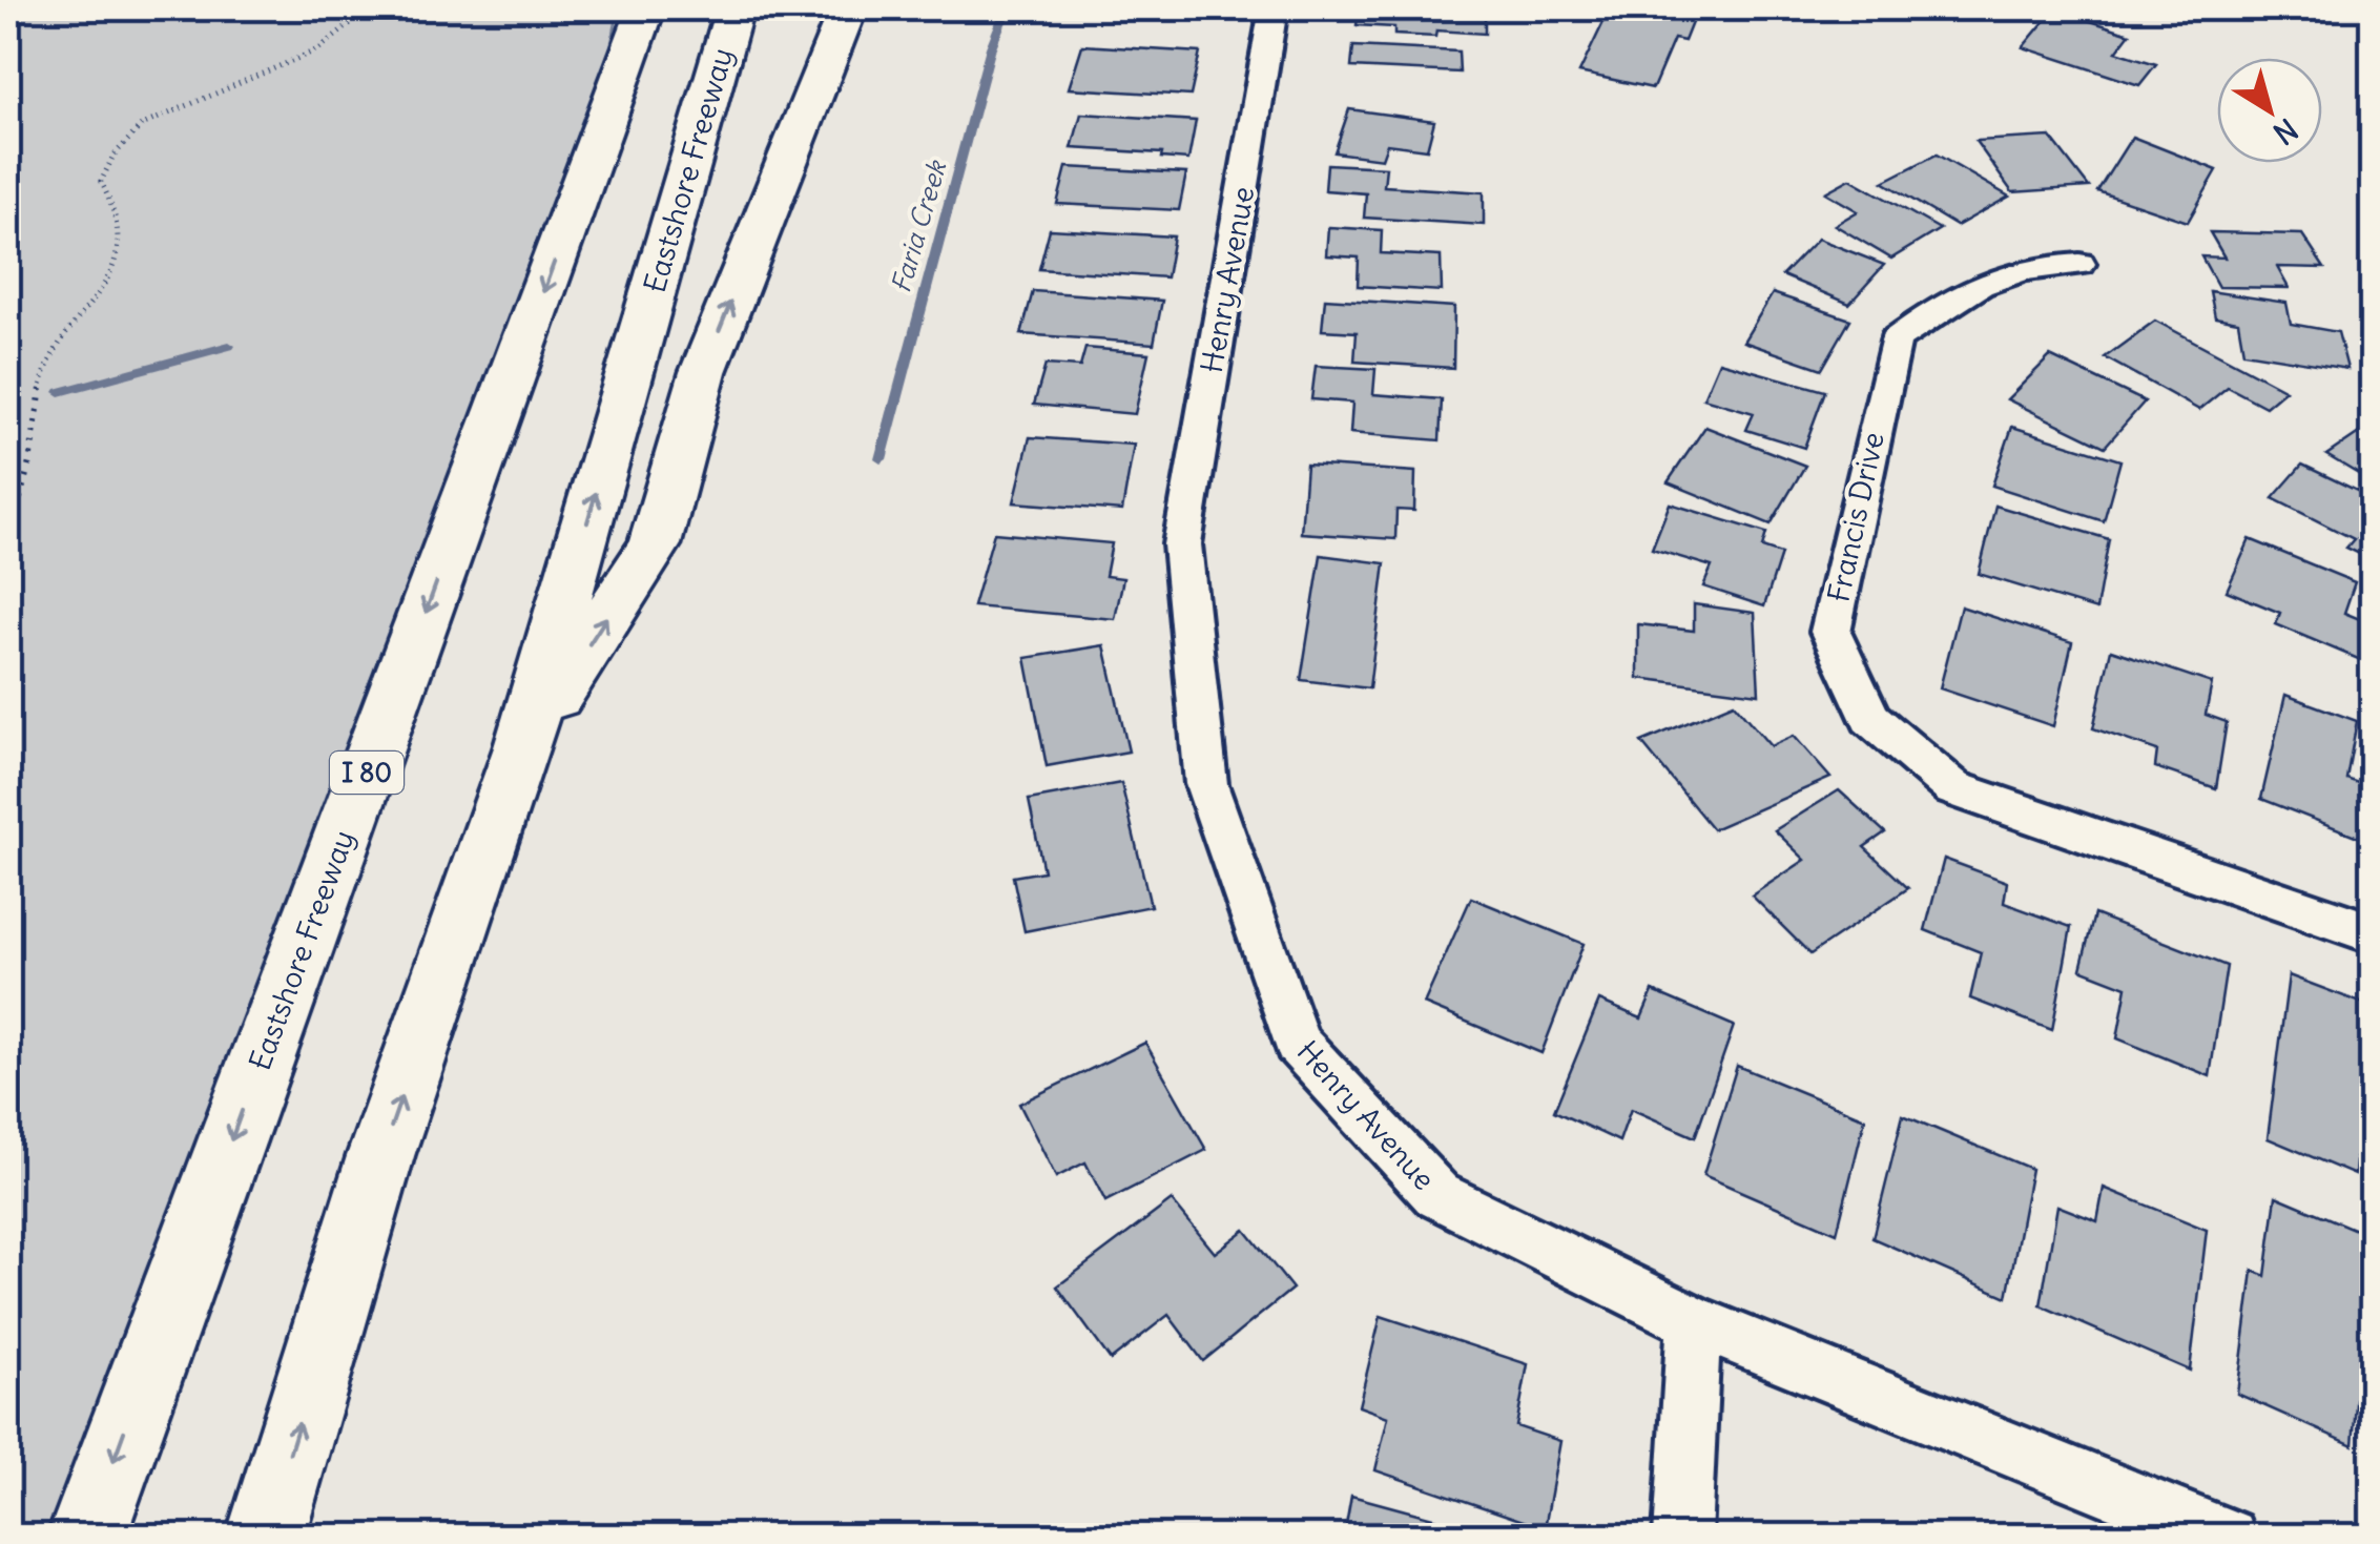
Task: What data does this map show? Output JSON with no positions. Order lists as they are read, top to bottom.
{
  "streets": {
    "highway": ["Eastshore Freeway", "I 80"],
    "street": ["Henry Avenue", "Francis Drive"]
  },
  "water": ["Faria Creek"],
  "north": "bottom right"
}
